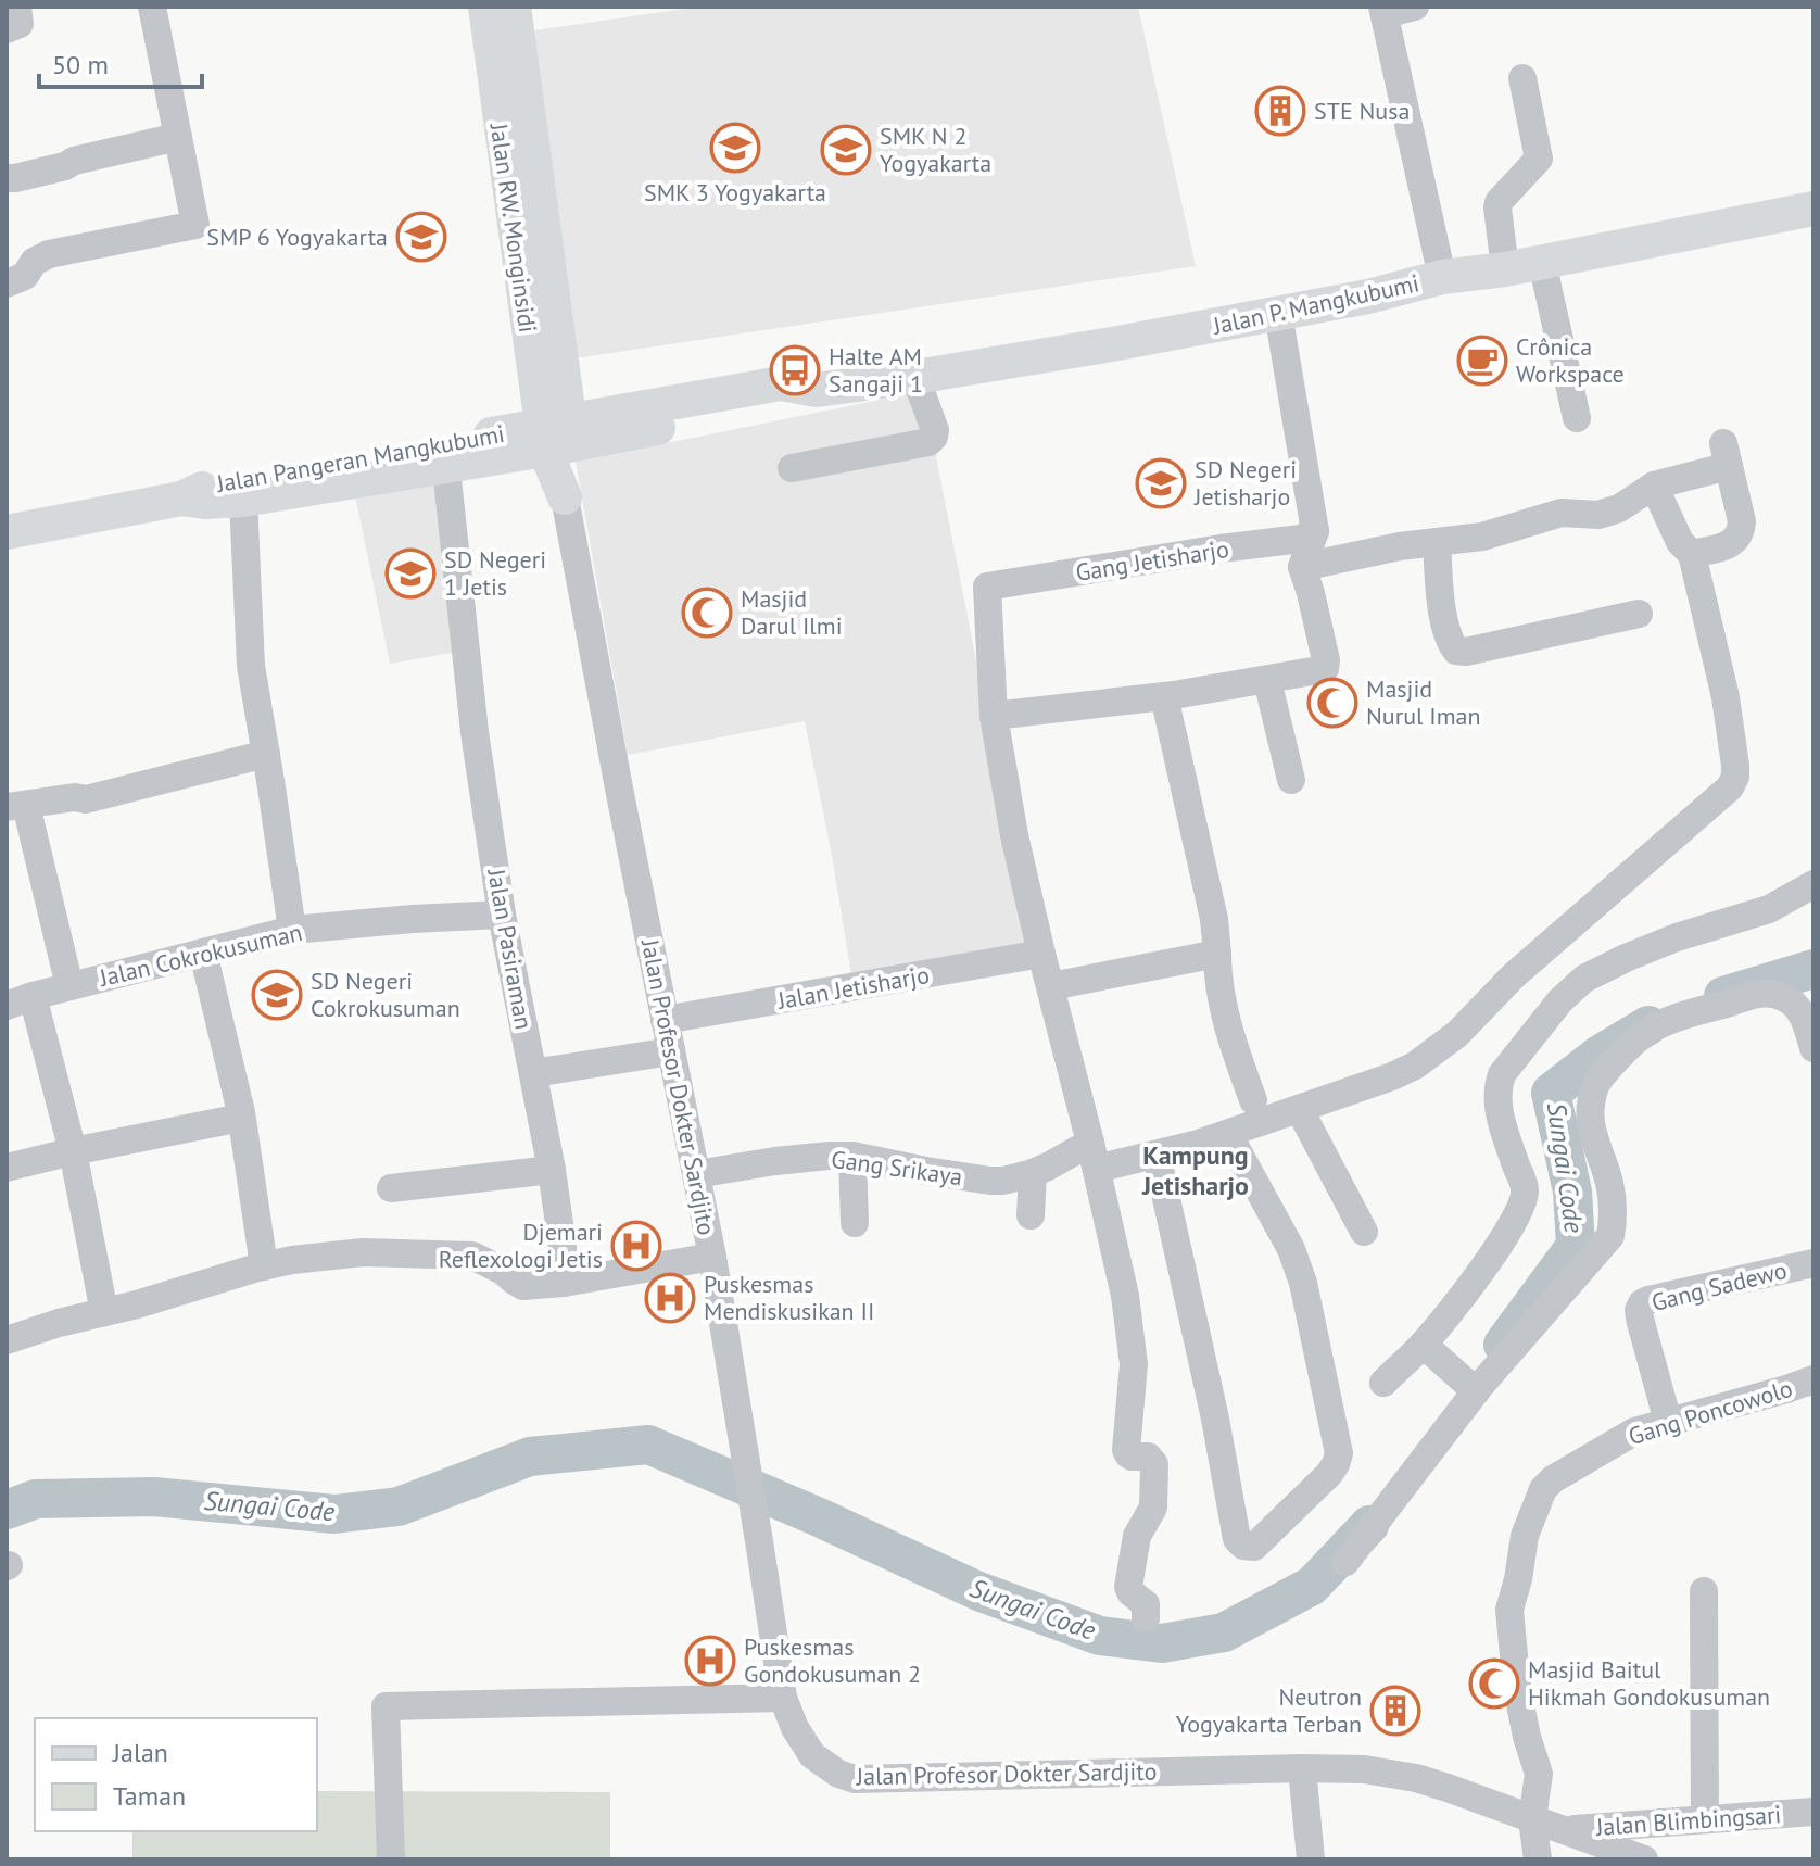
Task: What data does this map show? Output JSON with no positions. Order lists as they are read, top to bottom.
{
  "streets": {
    "main road": [
      "Jalan RW. Monginsidi",
      "Jalan P. Mangkubumi",
      "Jalan Pangeran Mangkubumi",
      "Jalan Profesor Dokter Sardjito"
    ],
    "street": [
      "Gang Jetisharjo",
      "Jalan Pasiraman",
      "Jalan Cokrokusuman",
      "Jalan Jetisharjo",
      "Gang Srikaya",
      "Gang Sadewo",
      "Gang Poncowolo",
      "Jalan Blimbingsari"
    ]
  },
  "crossings": [
    ["Jalan RW. Monginsidi", "Jalan P. Mangkubumi"],
    ["Jalan RW. Monginsidi", "Jalan Pangeran Mangkubumi"],
    ["Jalan RW. Monginsidi", "Jalan Profesor Dokter Sardjito"],
    ["Jalan P. Mangkubumi", "Jalan Pangeran Mangkubumi"],
    ["Jalan P. Mangkubumi", "Jalan Profesor Dokter Sardjito"],
    ["Jalan Pangeran Mangkubumi", "Jalan Pasiraman"],
    ["Jalan Pangeran Mangkubumi", "Jalan Profesor Dokter Sardjito"],
    ["Jalan Pasiraman", "Jalan Cokrokusuman"],
    ["Jalan Jetisharjo", "Jalan Profesor Dokter Sardjito"],
    ["Jalan Profesor Dokter Sardjito", "Gang Srikaya"],
    ["Jalan Profesor Dokter Sardjito", "Gang Poncowolo"],
    ["Jalan Profesor Dokter Sardjito", "Jalan Blimbingsari"],
    ["Gang Sadewo", "Gang Poncowolo"]
  ],
  "districts": ["Kampung Jetisharjo"],
  "water": ["Sungai Code"],
  "places": {
    "building": ["STE Nusa", "Neutron Yogyakarta Terban"],
    "school or university": [
      "SMK 3 Yogyakarta",
      "SMK N 2 Yogyakarta",
      "SMP 6 Yogyakarta",
      "SD Negeri Jetisharjo",
      "SD Negeri 1 Jetis",
      "SD Negeri Cokrokusuman"
    ],
    "cafe": ["Crônica Workspace"],
    "bus stop": ["Halte AM Sangaji 1"],
    "mosque": ["Masjid Darul Ilmi", "Masjid Nurul Iman", "Masjid Baitul Hikmah Gondokusuman"],
    "hospital": ["Djemari Reflexologi Jetis", "Puskesmas Mendiskusikan II", "Puskesmas Gondokusuman 2"]
  },
  "legend": ["Jalan", "Taman"],
  "scale_bar": "50 m"
}
